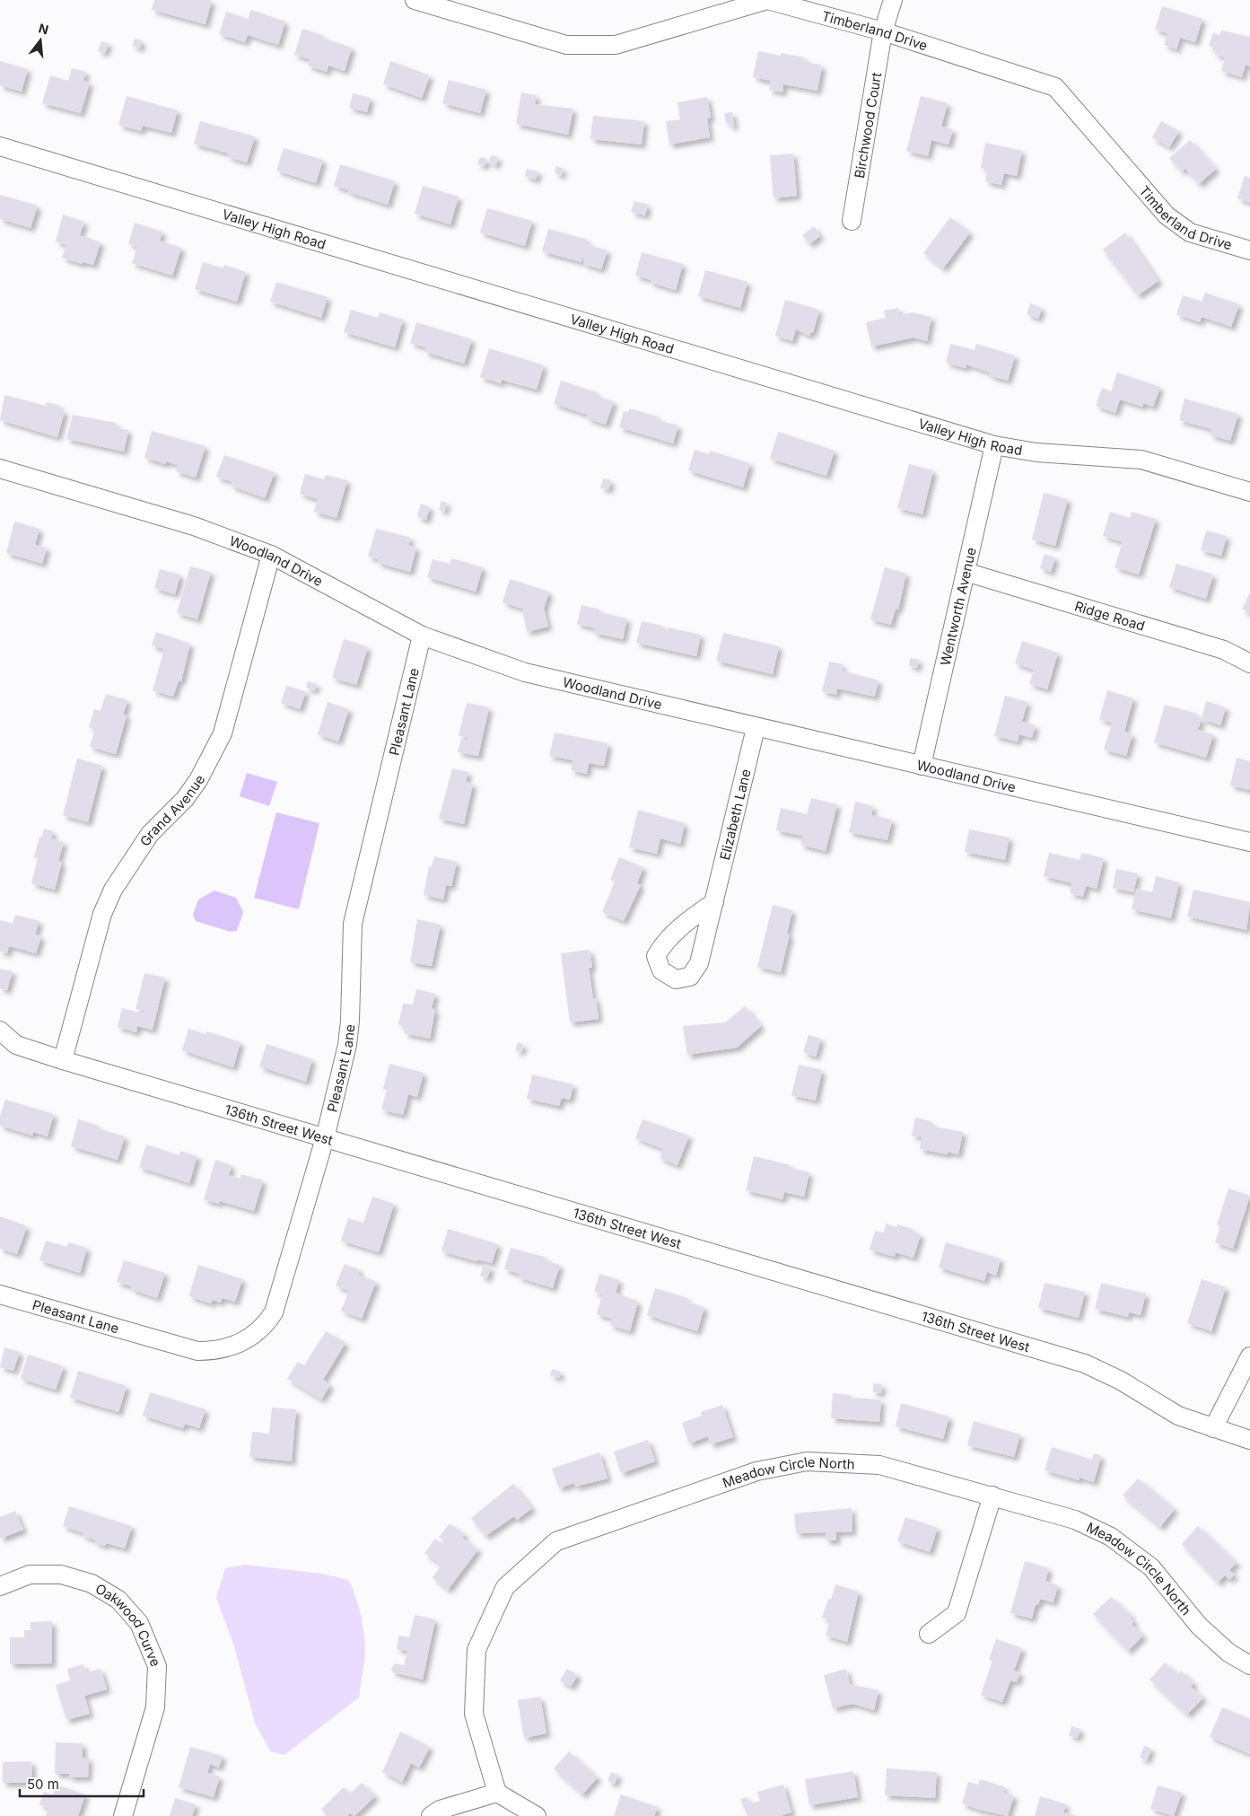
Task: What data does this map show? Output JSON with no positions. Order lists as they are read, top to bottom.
{
  "streets": {
    "street": [
      "Timberland Drive",
      "Birchwood Court",
      "Valley High Road",
      "Woodland Drive",
      "Wentworth Avenue",
      "Ridge Road",
      "Pleasant Lane",
      "Grand Avenue",
      "Elizabeth Lane",
      "136th Street West",
      "Meadow Circle North",
      "Oakwood Curve"
    ]
  },
  "crossings": [
    ["Timberland Drive", "Birchwood Court"],
    ["Valley High Road", "Wentworth Avenue"],
    ["Woodland Drive", "Wentworth Avenue"],
    ["Woodland Drive", "Pleasant Lane"],
    ["Woodland Drive", "Grand Avenue"],
    ["Woodland Drive", "Elizabeth Lane"],
    ["Wentworth Avenue", "Ridge Road"],
    ["Pleasant Lane", "136th Street West"],
    ["Grand Avenue", "136th Street West"]
  ],
  "scale_bar": "50 m",
  "north": "top"
}
